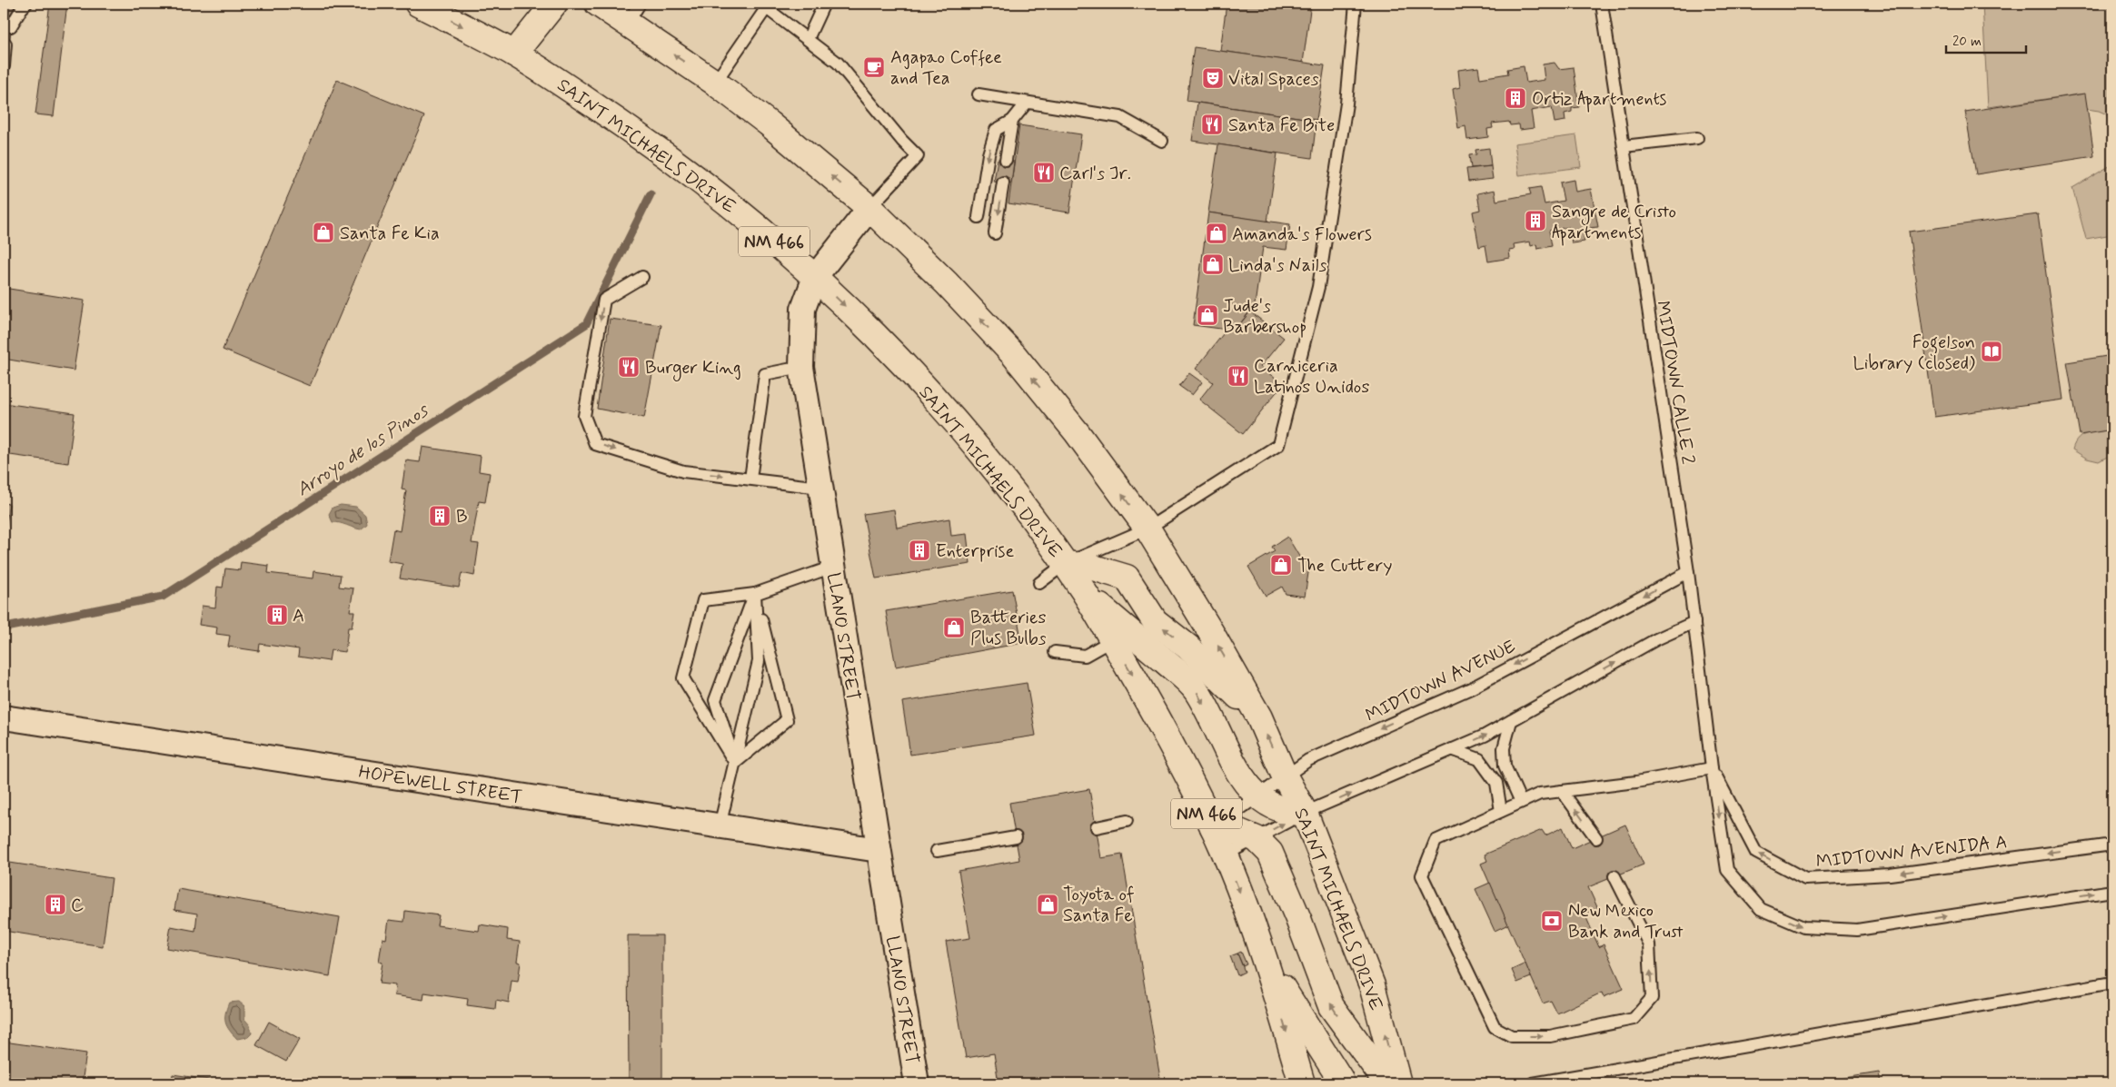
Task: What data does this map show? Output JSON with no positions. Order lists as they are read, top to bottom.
{
  "streets": {
    "main road": ["SAINT MICHAELS DRIVE", "NM 466"],
    "street": ["LLANO STREET", "HOPEWELL STREET"],
    "lane": ["MIDTOWN CALLE 2", "MIDTOWN AVENUE", "MIDTOWN AVENIDA A"]
  },
  "crossings": [
    ["SAINT MICHAELS DRIVE", "LLANO STREET"],
    ["SAINT MICHAELS DRIVE", "MIDTOWN AVENUE"],
    ["MIDTOWN CALLE 2", "MIDTOWN AVENUE"],
    ["MIDTOWN CALLE 2", "MIDTOWN AVENIDA A"],
    ["LLANO STREET", "HOPEWELL STREET"]
  ],
  "one_way": ["MIDTOWN AVENIDA A"],
  "water": ["Arroyo de los Pinos"],
  "places": {
    "cafe": ["Agapao Coffee and Tea"],
    "theatre": ["Vital Spaces"],
    "building": [
      "Ortiz Apartments",
      "Sangre de Cristo Apartments",
      "B",
      "Enterprise",
      "A",
      "C"
    ],
    "restaurant": [
      "Santa Fe Bite",
      "Carl's Jr.",
      "Burger King",
      "Carniceria Latinos Unidos"
    ],
    "shop": [
      "Santa Fe Kia",
      "Amanda's Flowers",
      "Linda's Nails",
      "Jude's Barbershop",
      "The Cuttery",
      "Batteries Plus Bulbs",
      "Toyota of Santa Fe"
    ],
    "library": ["Fogelson Library (closed)"],
    "bank": ["New Mexico Bank and Trust"]
  },
  "scale_bar": "20 m"
}
